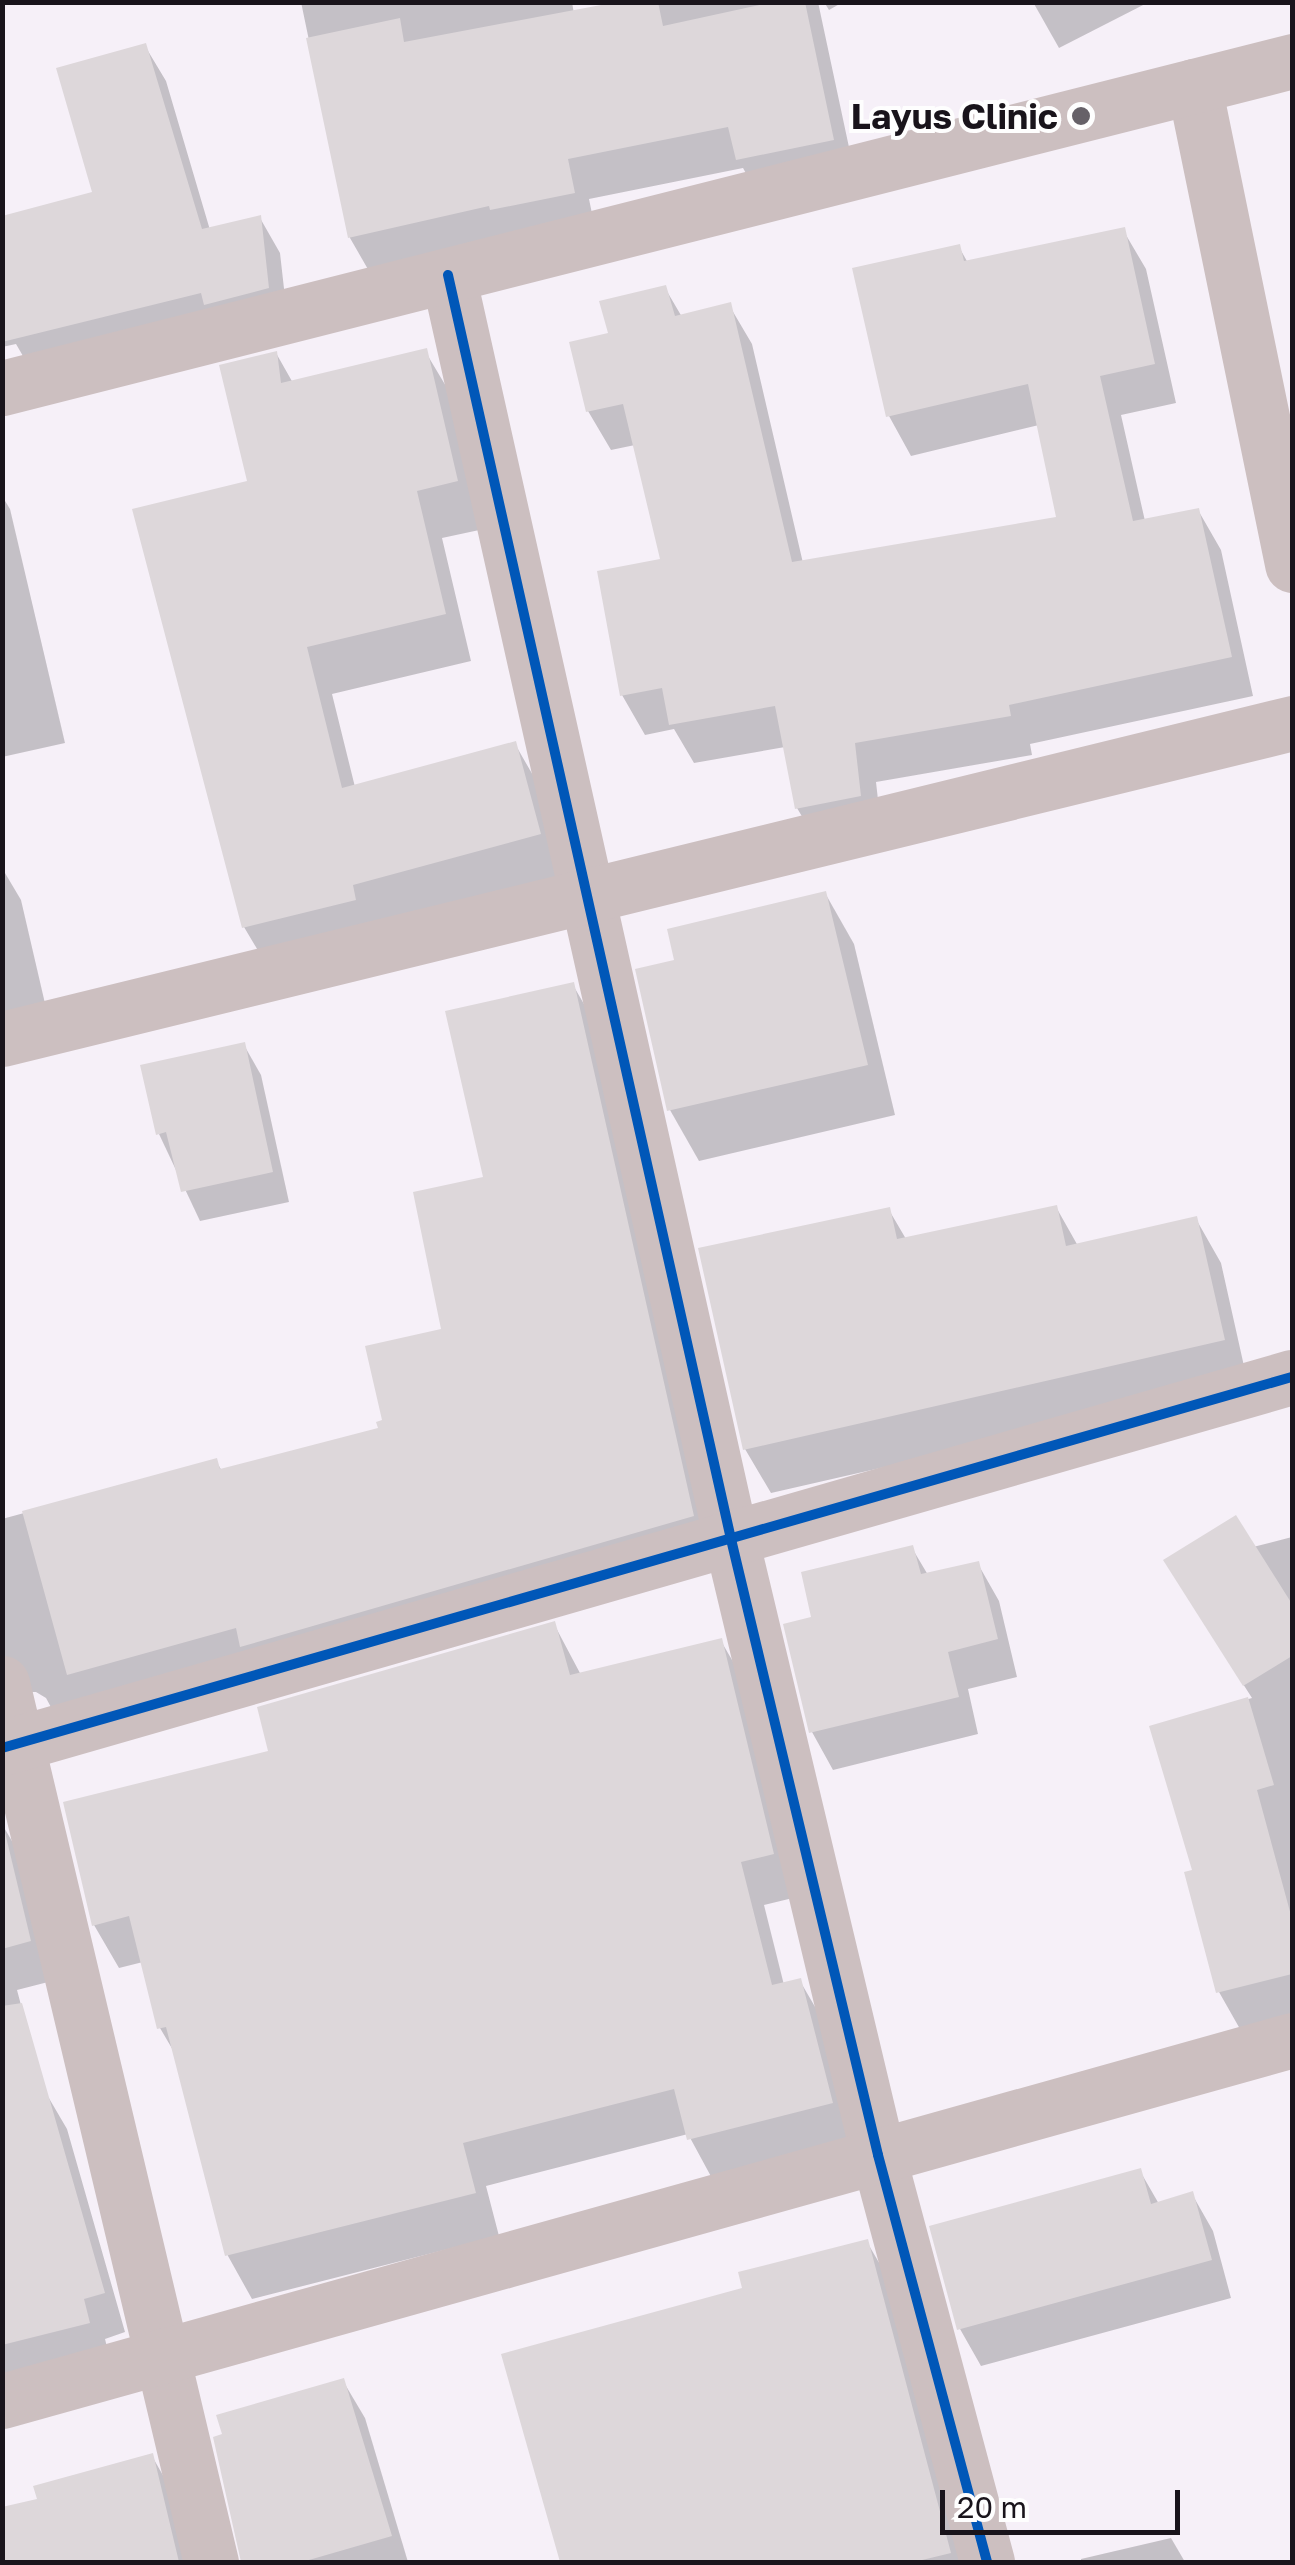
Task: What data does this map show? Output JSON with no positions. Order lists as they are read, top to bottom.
{
  "places": ["Layus Clinic"],
  "scale_bar": "20 m"
}
